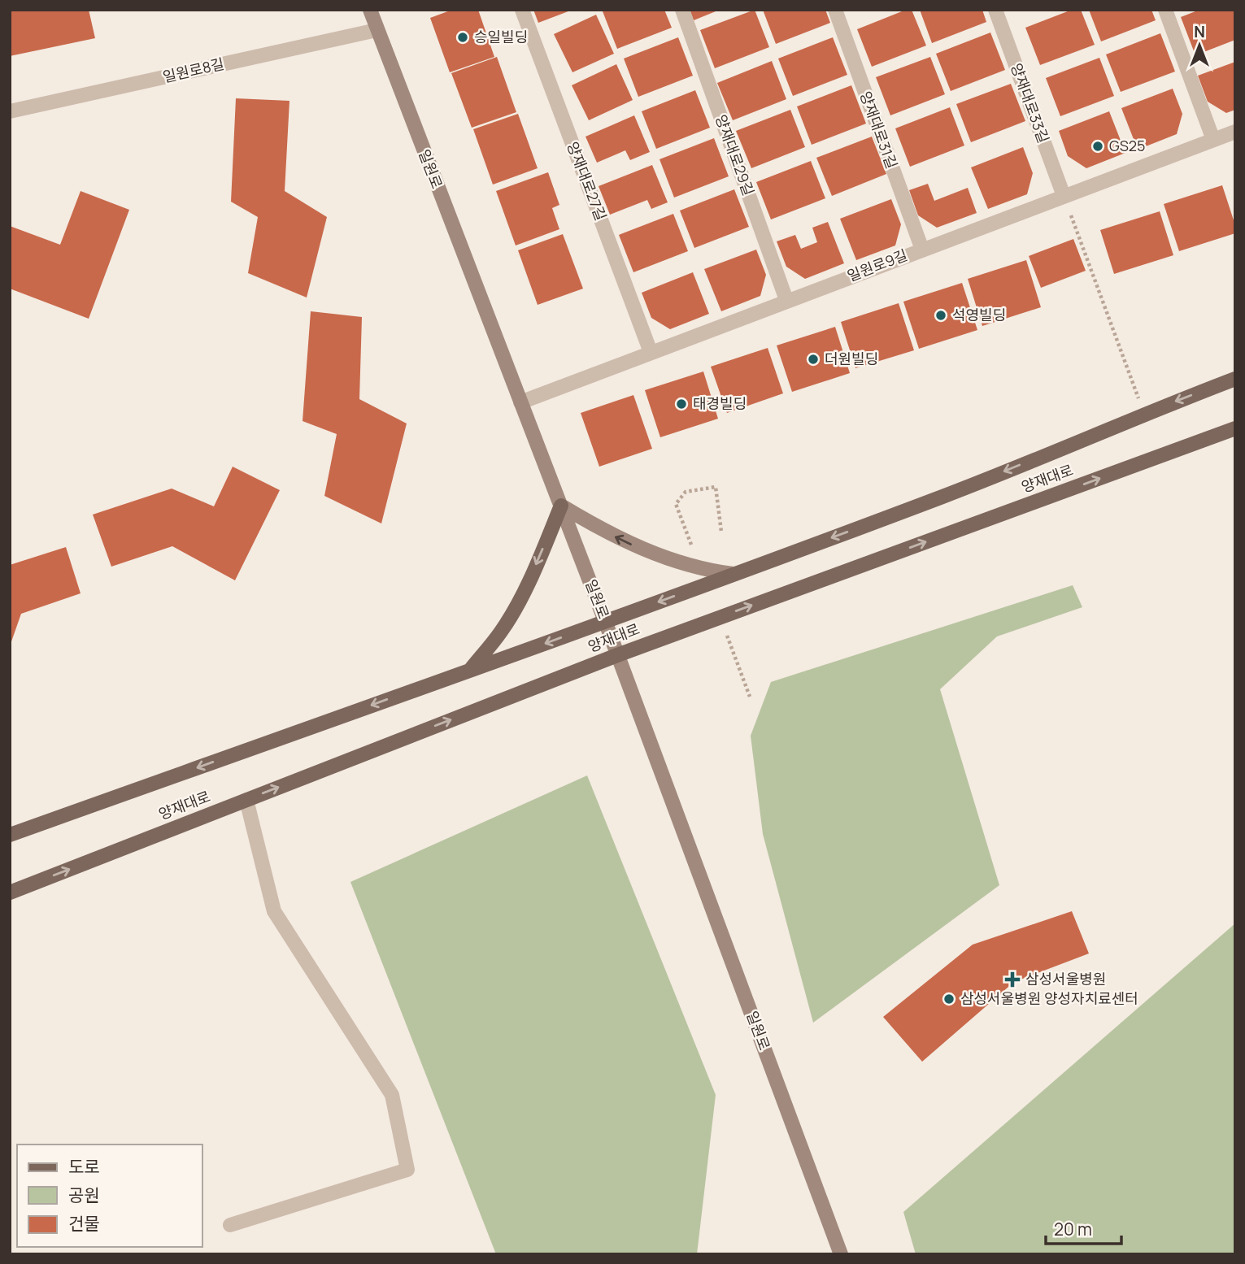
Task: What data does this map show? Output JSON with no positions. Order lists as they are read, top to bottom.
{
  "streets": {
    "main road": ["양재대로"],
    "street": [
      "일원로8길",
      "양재대로33길",
      "양재대로31길",
      "양재대로29길",
      "일원로",
      "양재대로27길",
      "일원로9길"
    ]
  },
  "crossings": [
    ["일원로8길", "일원로"],
    ["양재대로33길", "일원로9길"],
    ["양재대로31길", "일원로9길"],
    ["양재대로29길", "일원로9길"],
    ["일원로", "일원로9길"],
    ["일원로", "양재대로"],
    ["양재대로27길", "일원로9길"]
  ],
  "places": {
    "other": [
      "승일빌딩",
      "GS25",
      "석영빌딩",
      "더원빌딩",
      "태경빌딩",
      "삼성서울병원 양성자치료센터"
    ],
    "health": ["삼성서울병원"]
  },
  "legend": ["도로", "공원", "건물"],
  "scale_bar": "20 m",
  "north": "top"
}
